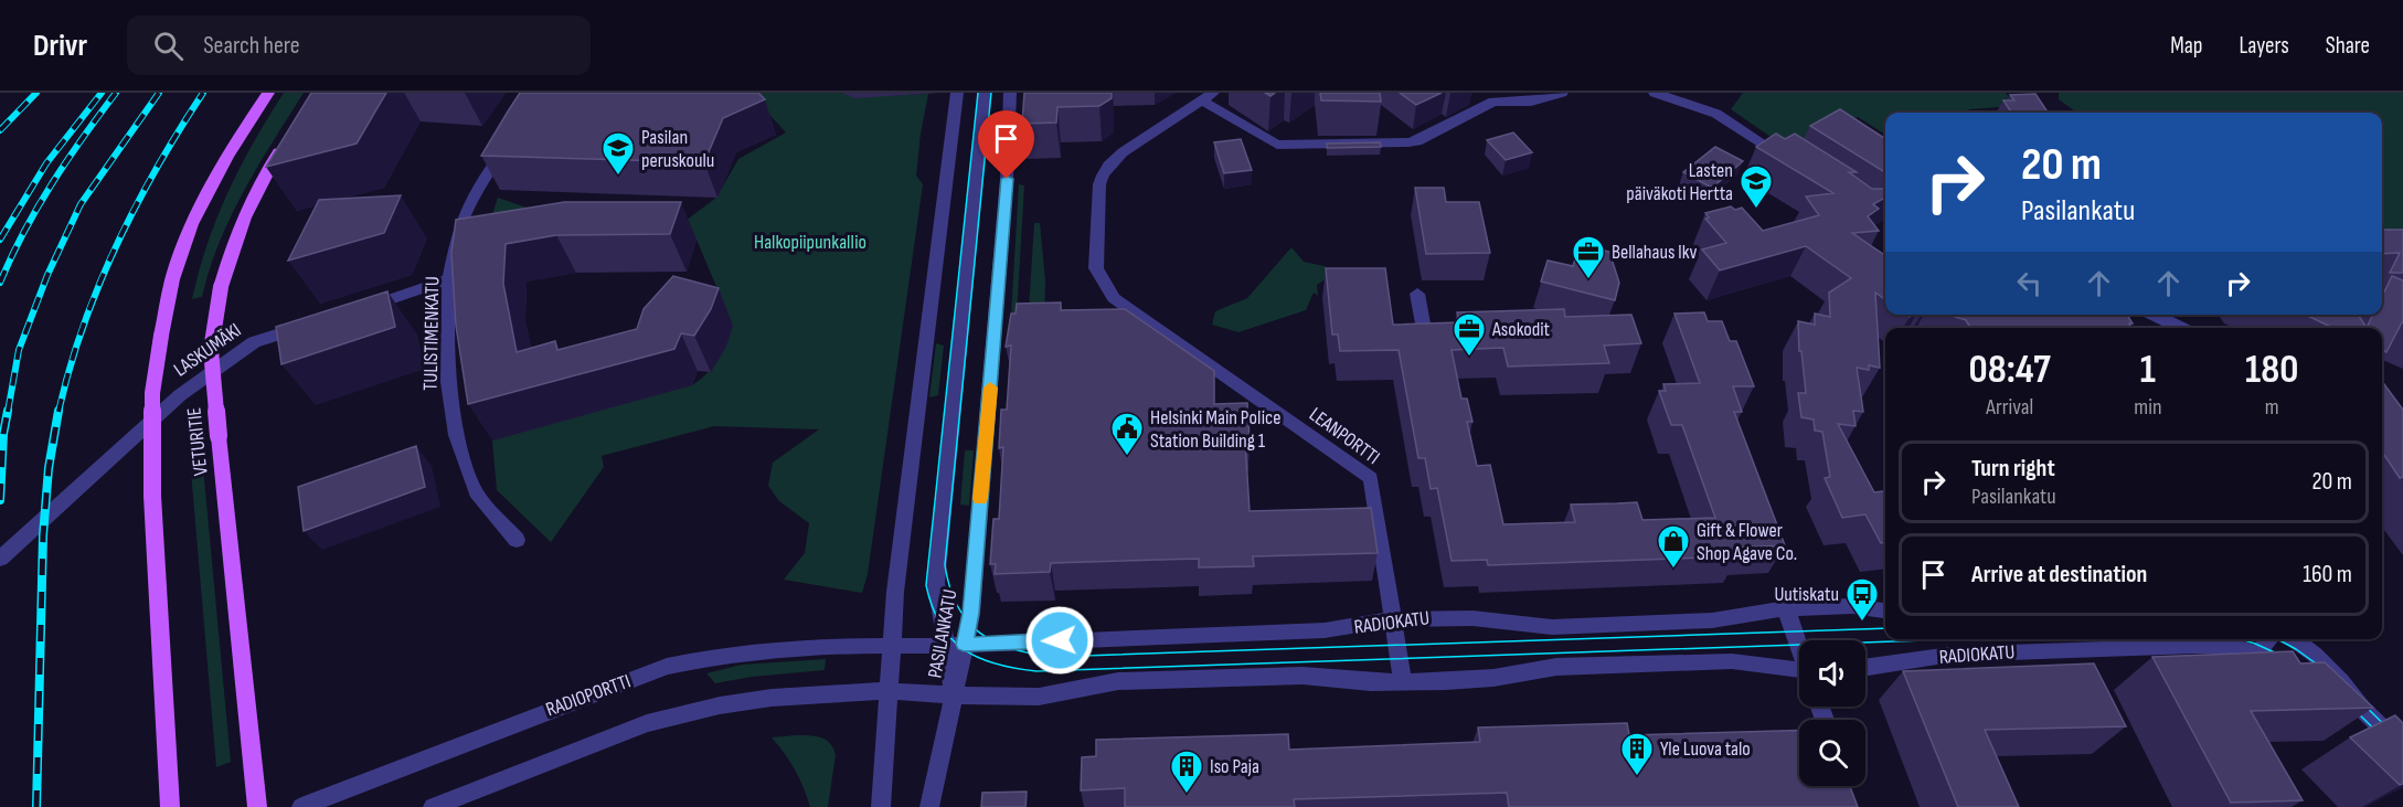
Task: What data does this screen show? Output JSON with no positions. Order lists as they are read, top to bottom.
{
  "streets": {
    "main road": ["VETURITIE"],
    "street": [
      "TULISTIMENKATU",
      "LASKUMÄKI",
      "LEANPORTTI",
      "RADIOKATU",
      "PASILANKATU",
      "RADIOPORTTI"
    ]
  },
  "crossings": [
    ["LEANPORTTI", "RADIOKATU"],
    ["RADIOKATU", "PASILANKATU"],
    ["RADIOKATU", "RADIOPORTTI"]
  ],
  "parks": ["Halkopiipunkallio"],
  "places": {
    "school or university": ["Pasilan peruskoulu", "Lasten päiväkoti Hertta"],
    "office": ["Bellahaus lkv", "Asokodit"],
    "public building": ["Helsinki Main Police Station Building 1"],
    "shop": ["Gift & Flower Shop Agave Co."],
    "bus stop": ["Uutiskatu"],
    "building": ["Yle Luova talo", "Iso Paja"]
  },
  "page": {
    "header": "Drivr",
    "search": "Search here",
    "nav": ["Map", "Layers", "Share"],
    "turn": ["20 m", "Pasilankatu"],
    "eta": [
      "08:47",
      "Arrival",
      "1",
      "min",
      "180",
      "m"
    ],
    "list": [
      {
        "name": "Turn right",
        "note": "Pasilankatu",
        "value": "20 m"
      },
      {
        "name": "Arrive at destination",
        "value": "160 m"
      }
    ]
  }
}
